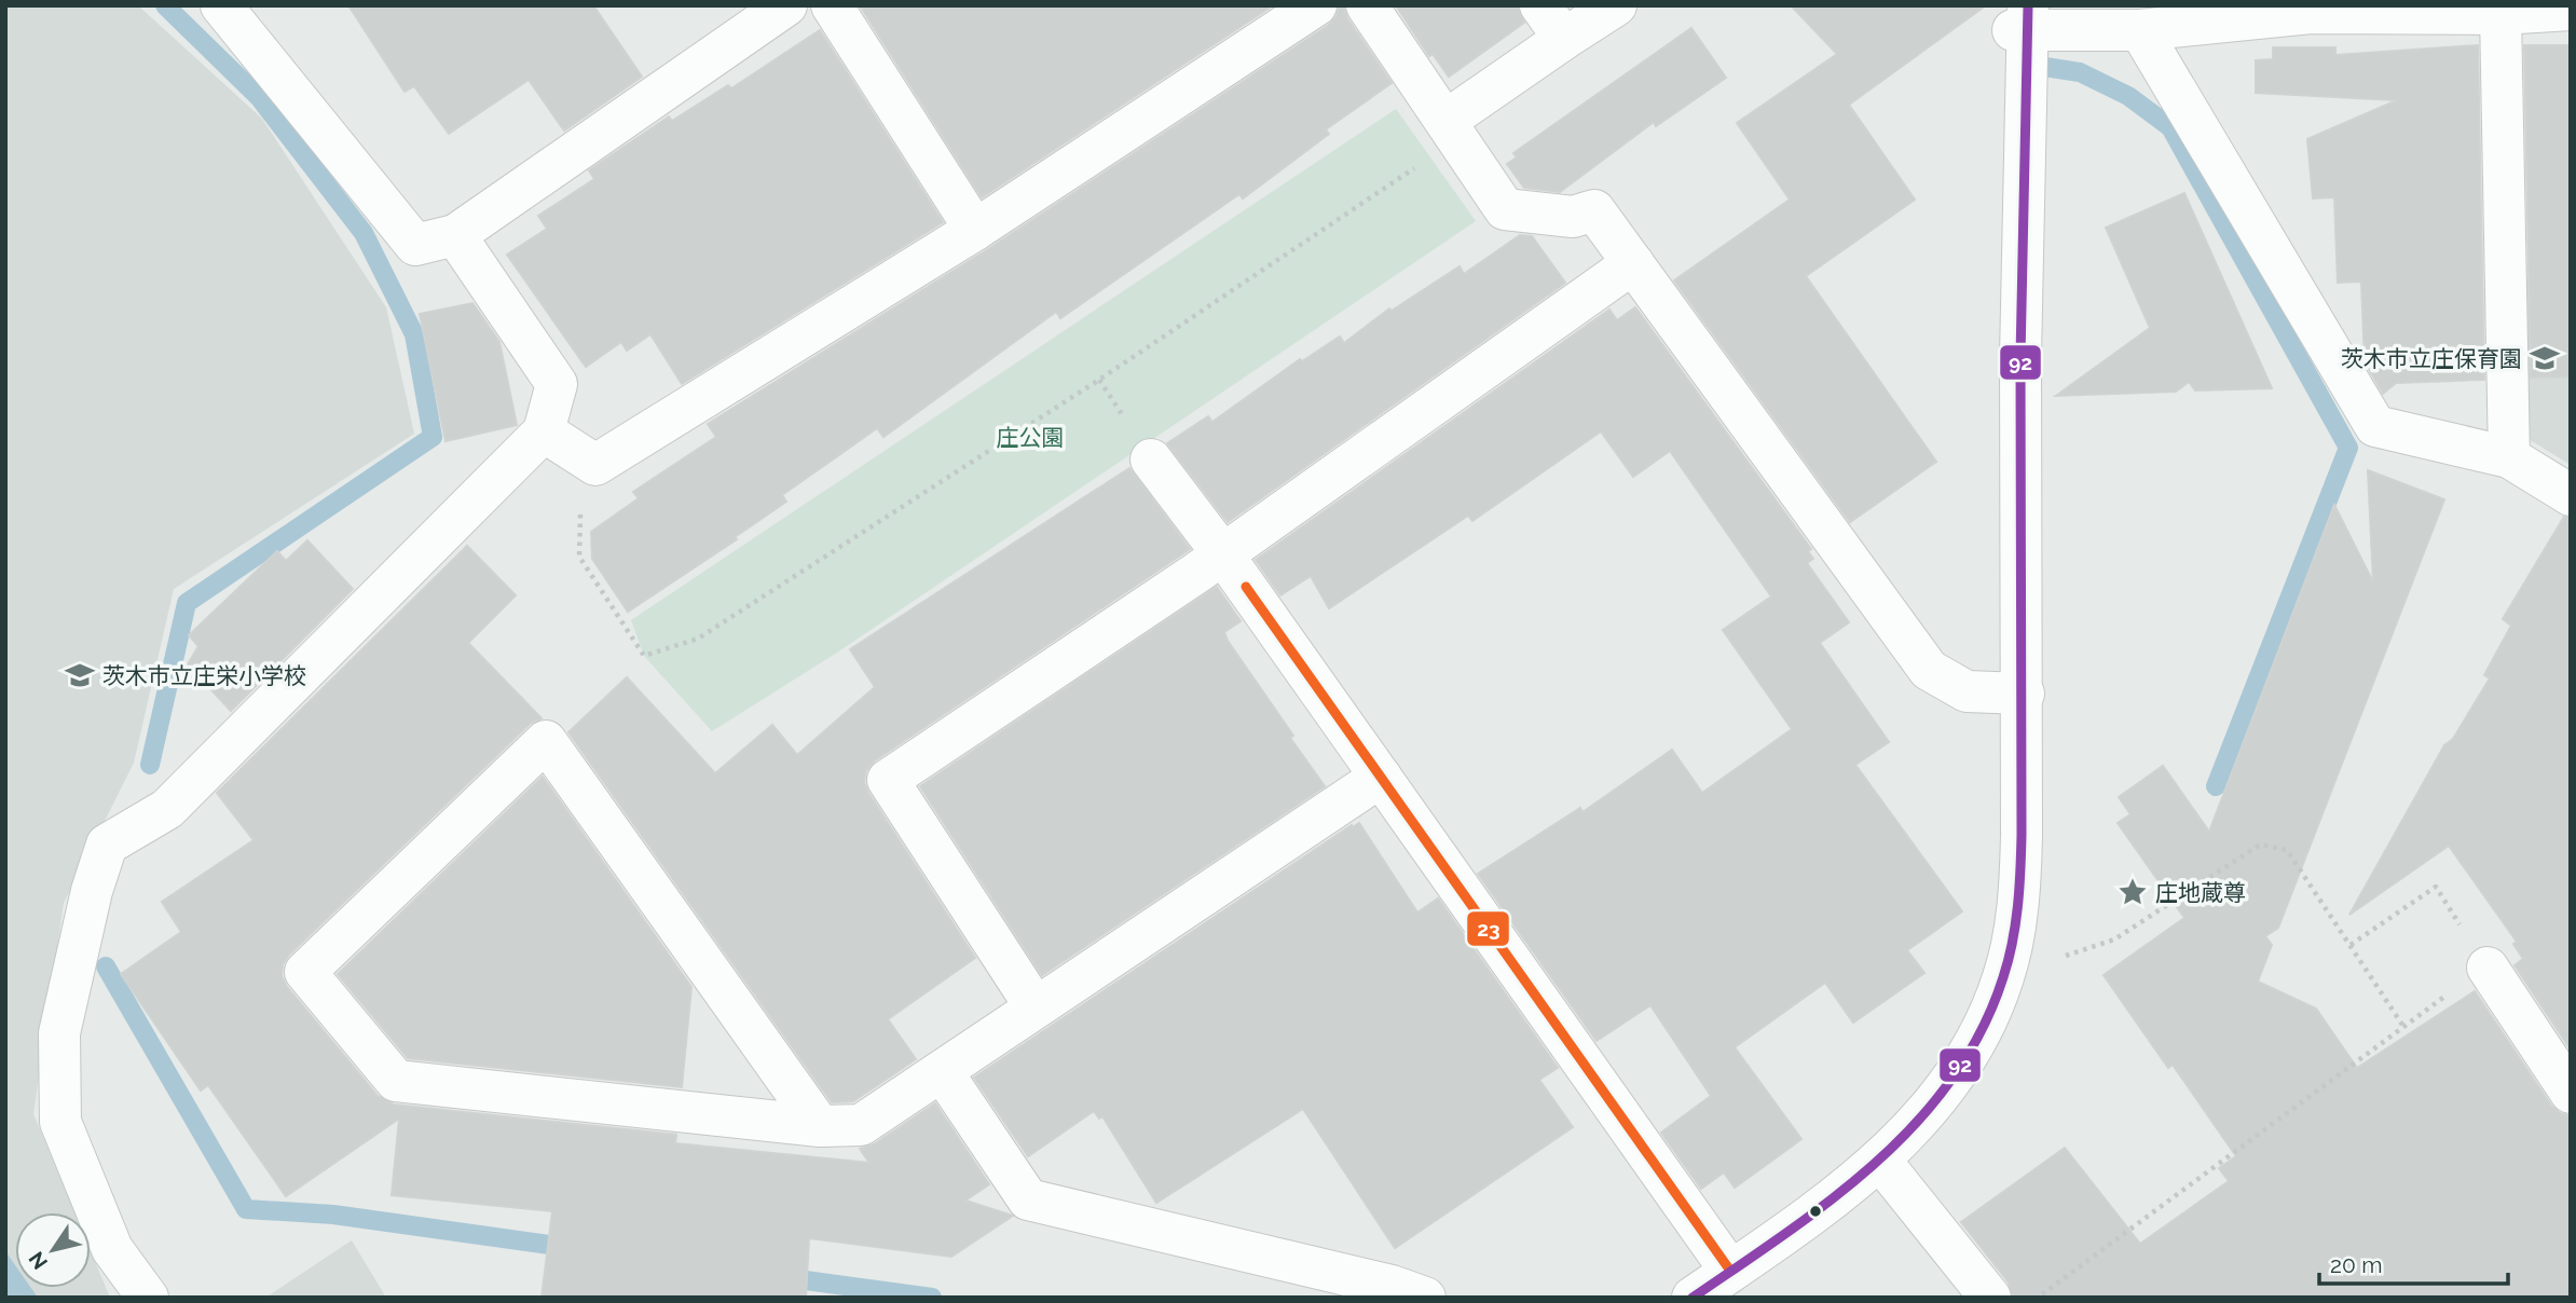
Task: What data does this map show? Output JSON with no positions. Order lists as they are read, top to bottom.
{
  "parks": ["庄公園"],
  "places": {
    "school or university": ["茨木市立庄保育園", "茨木市立庄栄小学校"],
    "place": ["庄地蔵尊"]
  },
  "lines": ["transit line 92", "transit line 23"],
  "scale_bar": "20 m",
  "north": "bottom left"
}
